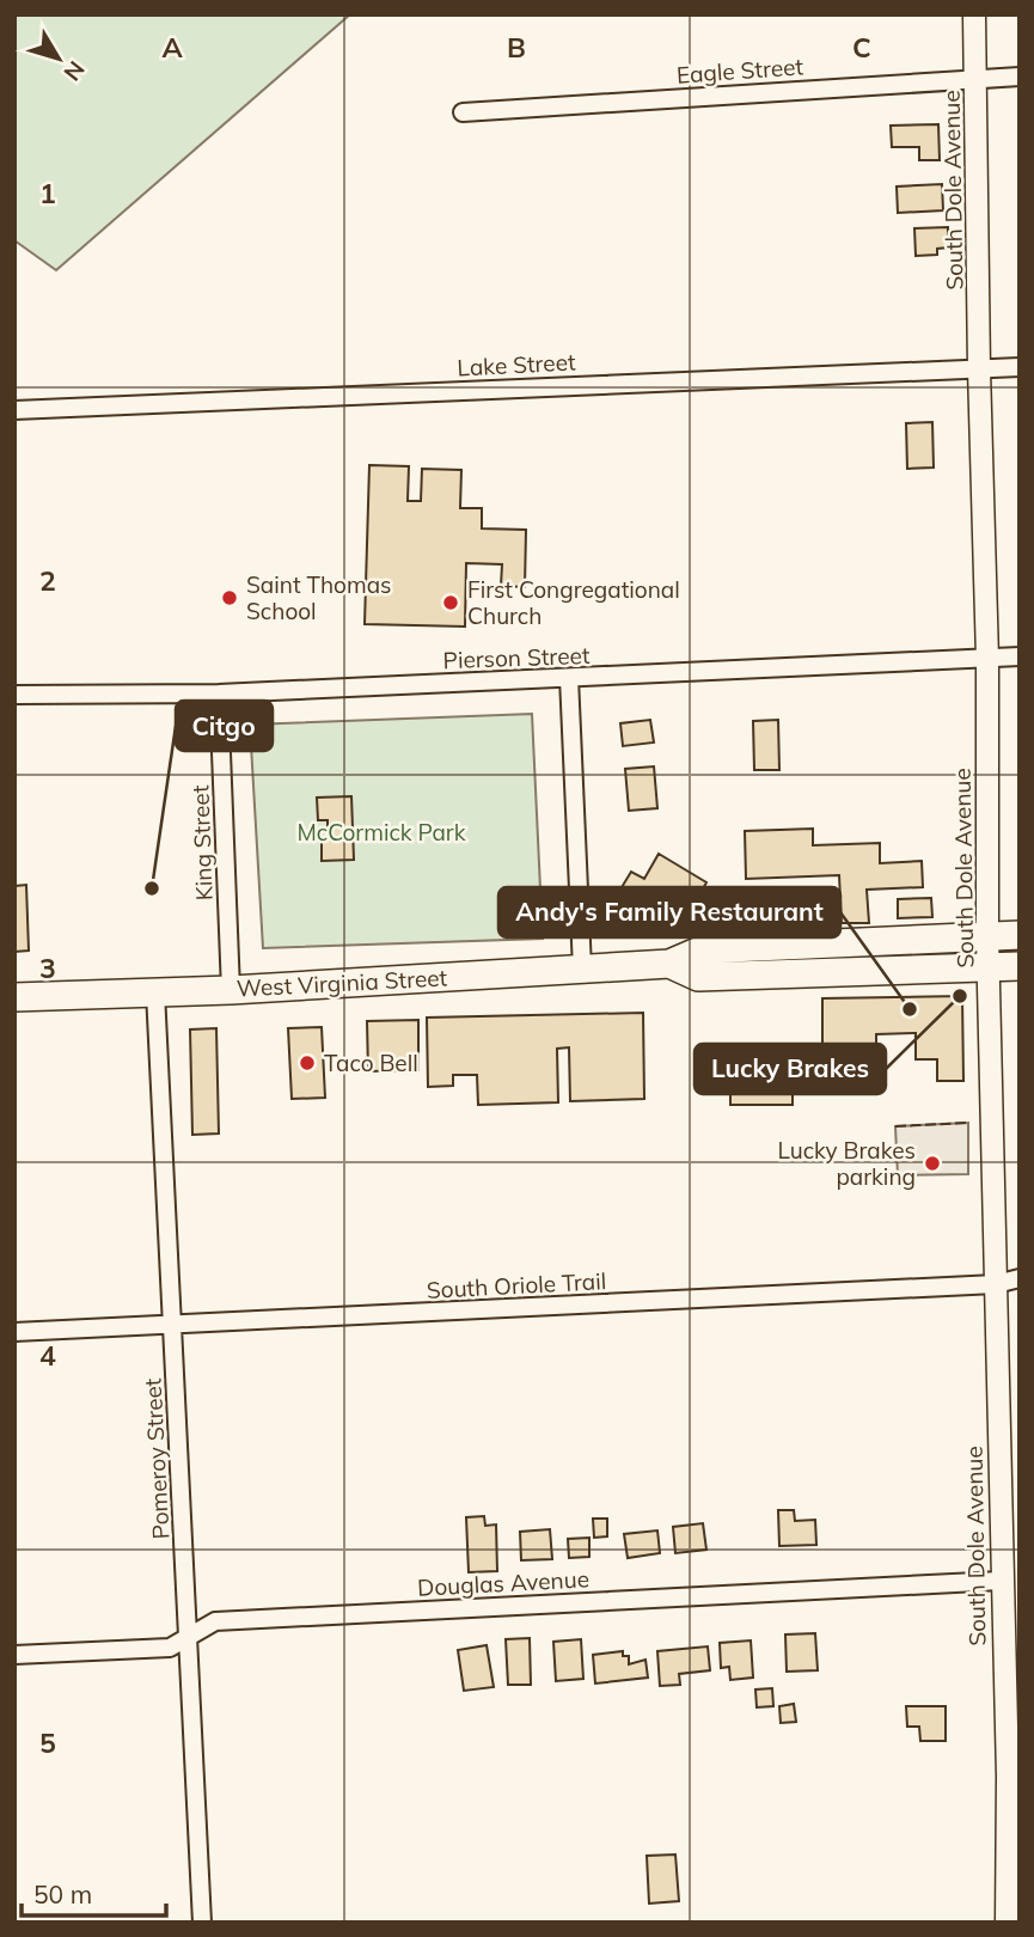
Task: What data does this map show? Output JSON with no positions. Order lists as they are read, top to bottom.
{
  "streets": {
    "main road": ["West Virginia Street"],
    "street": [
      "Eagle Street",
      "South Dole Avenue",
      "Lake Street",
      "Pierson Street",
      "King Street",
      "South Oriole Trail",
      "Pomeroy Street",
      "Douglas Avenue"
    ]
  },
  "crossings": [
    ["Eagle Street", "South Dole Avenue"],
    ["South Dole Avenue", "Lake Street"],
    ["South Dole Avenue", "Pierson Street"],
    ["South Dole Avenue", "West Virginia Street"],
    ["South Dole Avenue", "South Oriole Trail"],
    ["South Dole Avenue", "Douglas Avenue"],
    ["Pierson Street", "King Street"],
    ["King Street", "West Virginia Street"],
    ["West Virginia Street", "Pomeroy Street"],
    ["South Oriole Trail", "Pomeroy Street"],
    ["Pomeroy Street", "Douglas Avenue"]
  ],
  "parks": ["McCormick Park"],
  "places": [
    "Saint Thomas School",
    "First Congregational Church",
    "Citgo",
    "Lucky Brakes",
    "Andy's Family Restaurant",
    "Taco Bell",
    "Lucky Brakes parking"
  ],
  "scale_bar": "50 m",
  "north": "bottom right",
  "grid": {
    "columns": ["A", "B", "C"],
    "rows": [
      "1",
      "2",
      "3",
      "4",
      "5"
    ]
  }
}
